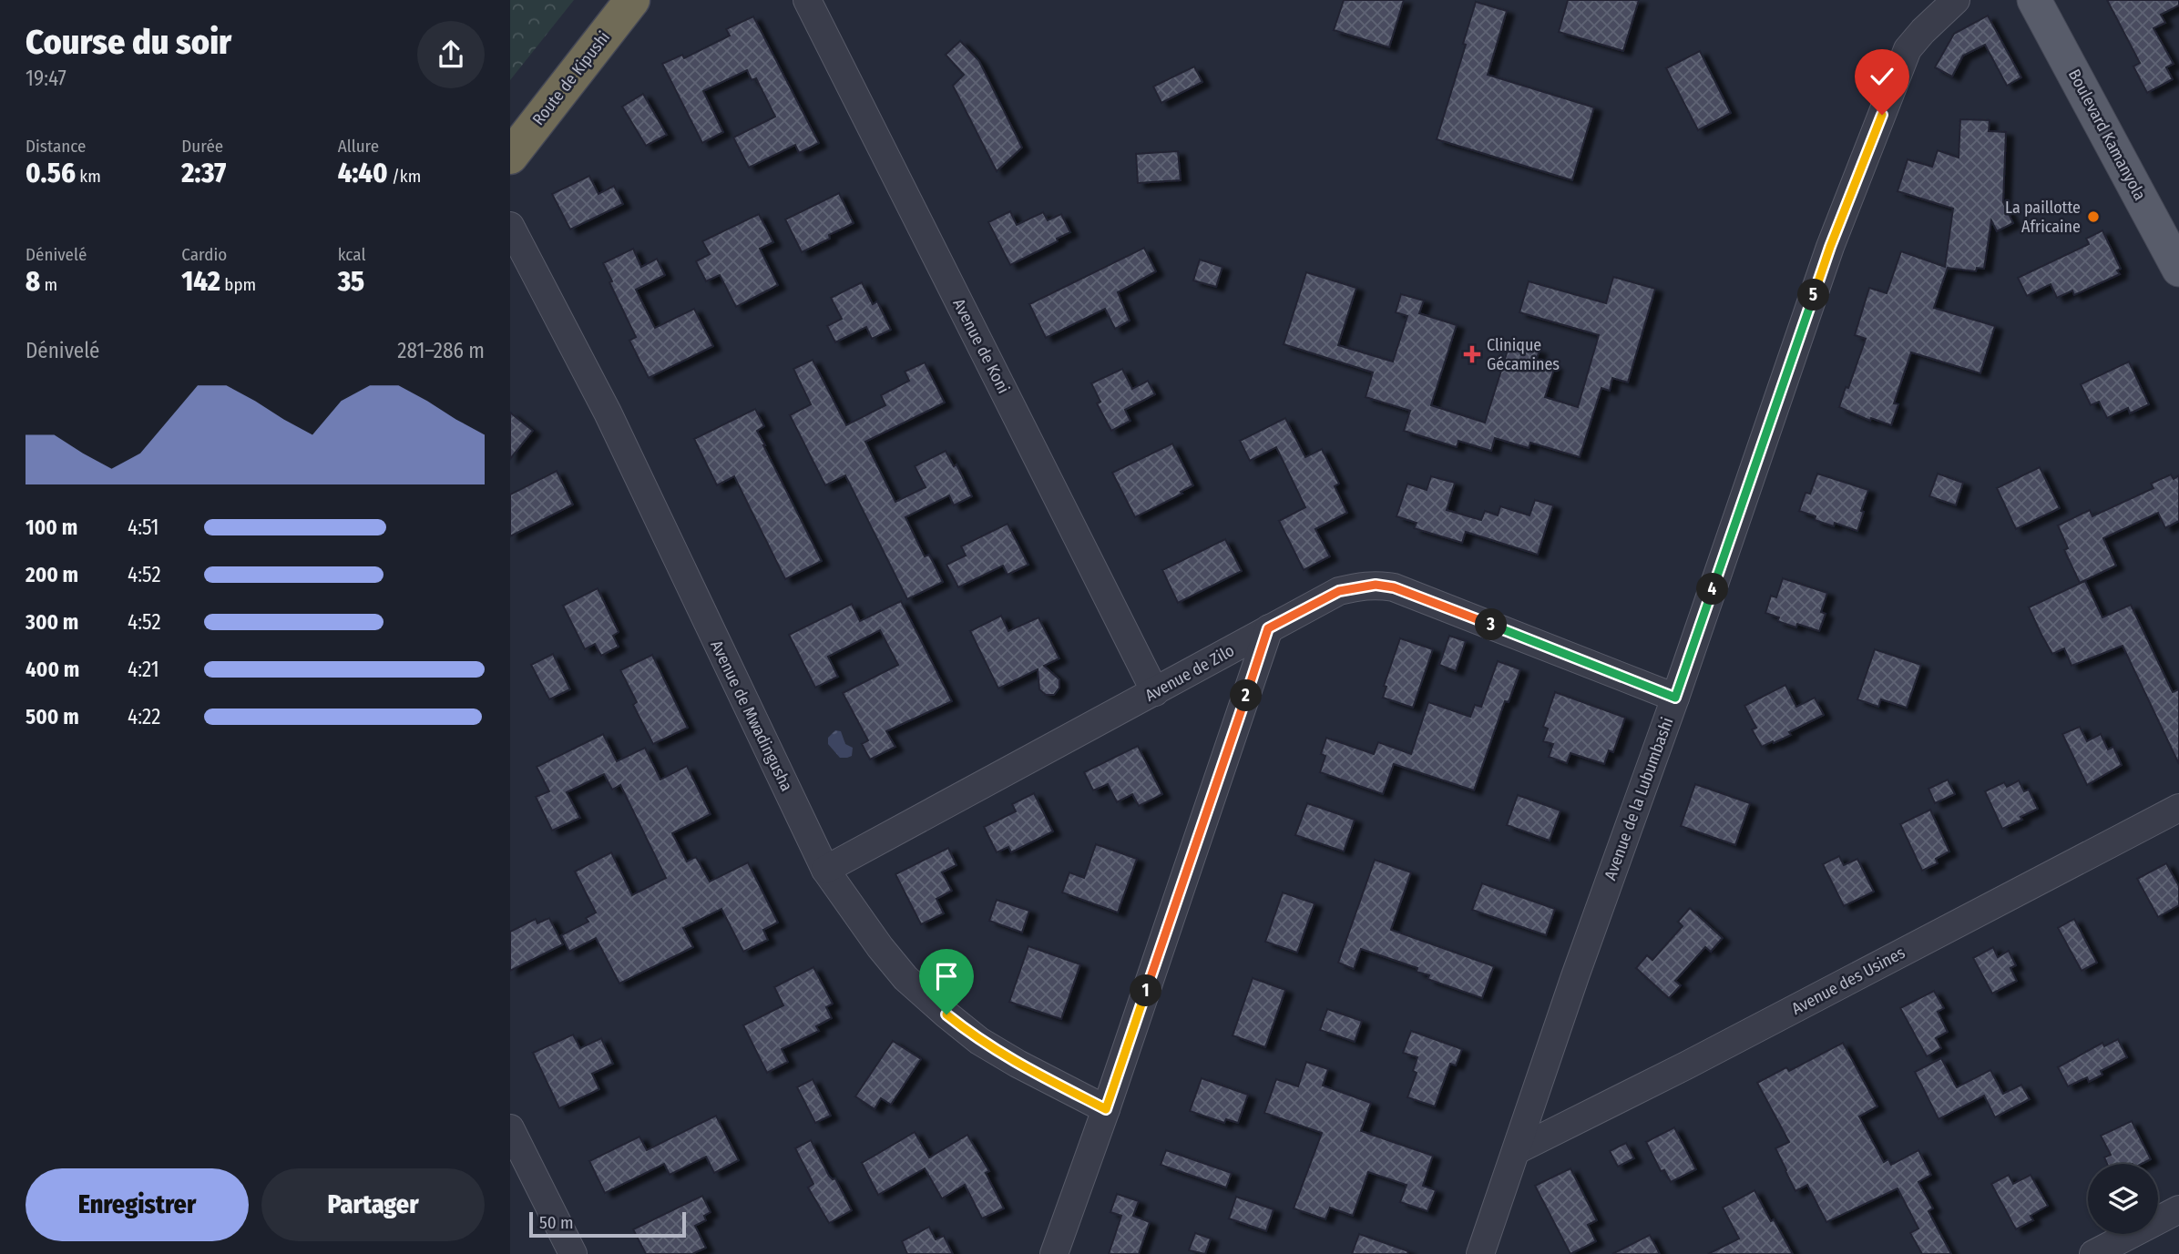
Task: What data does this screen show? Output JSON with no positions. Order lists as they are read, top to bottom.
{
  "streets": {
    "highway": ["Route de Kipushi"],
    "main road": ["Boulevard Kamanyola"],
    "street": [
      "Avenue de Koni",
      "Avenue de Zilo",
      "Avenue de Mwadingusha",
      "Avenue de la Lubumbashi",
      "Avenue des Usines"
    ]
  },
  "crossings": [
    ["Avenue de Koni", "Avenue de Zilo"],
    ["Avenue de Zilo", "Avenue de Mwadingusha"],
    ["Avenue de Zilo", "Avenue de la Lubumbashi"],
    ["Avenue de la Lubumbashi", "Avenue des Usines"]
  ],
  "places": {
    "other": ["La paillotte Africaine"],
    "health": ["Clinique Gécamines"]
  },
  "scale_bar": "50 m",
  "page": {
    "heading": ["Course du soir", "19:47"],
    "stats": [
      ["Distance", "0.56 km"],
      ["Durée", "2:37"],
      ["Allure", "4:40 /km"],
      ["Dénivelé", "8 m"],
      ["Cardio", "142 bpm"],
      ["kcal", "35"]
    ],
    "pins": [
      "5",
      "4",
      "3",
      "2",
      "1"
    ],
    "chart": ["Dénivelé", "281–286 m"],
    "list": [
      {
        "name": "100 m",
        "note": "4:51"
      },
      {
        "name": "200 m",
        "note": "4:52"
      },
      {
        "name": "300 m",
        "note": "4:52"
      },
      {
        "name": "400 m",
        "note": "4:21"
      },
      {
        "name": "500 m",
        "note": "4:22"
      }
    ],
    "buttons": ["Enregistrer", "Partager"],
    "scale": "50 m"
  }
}
